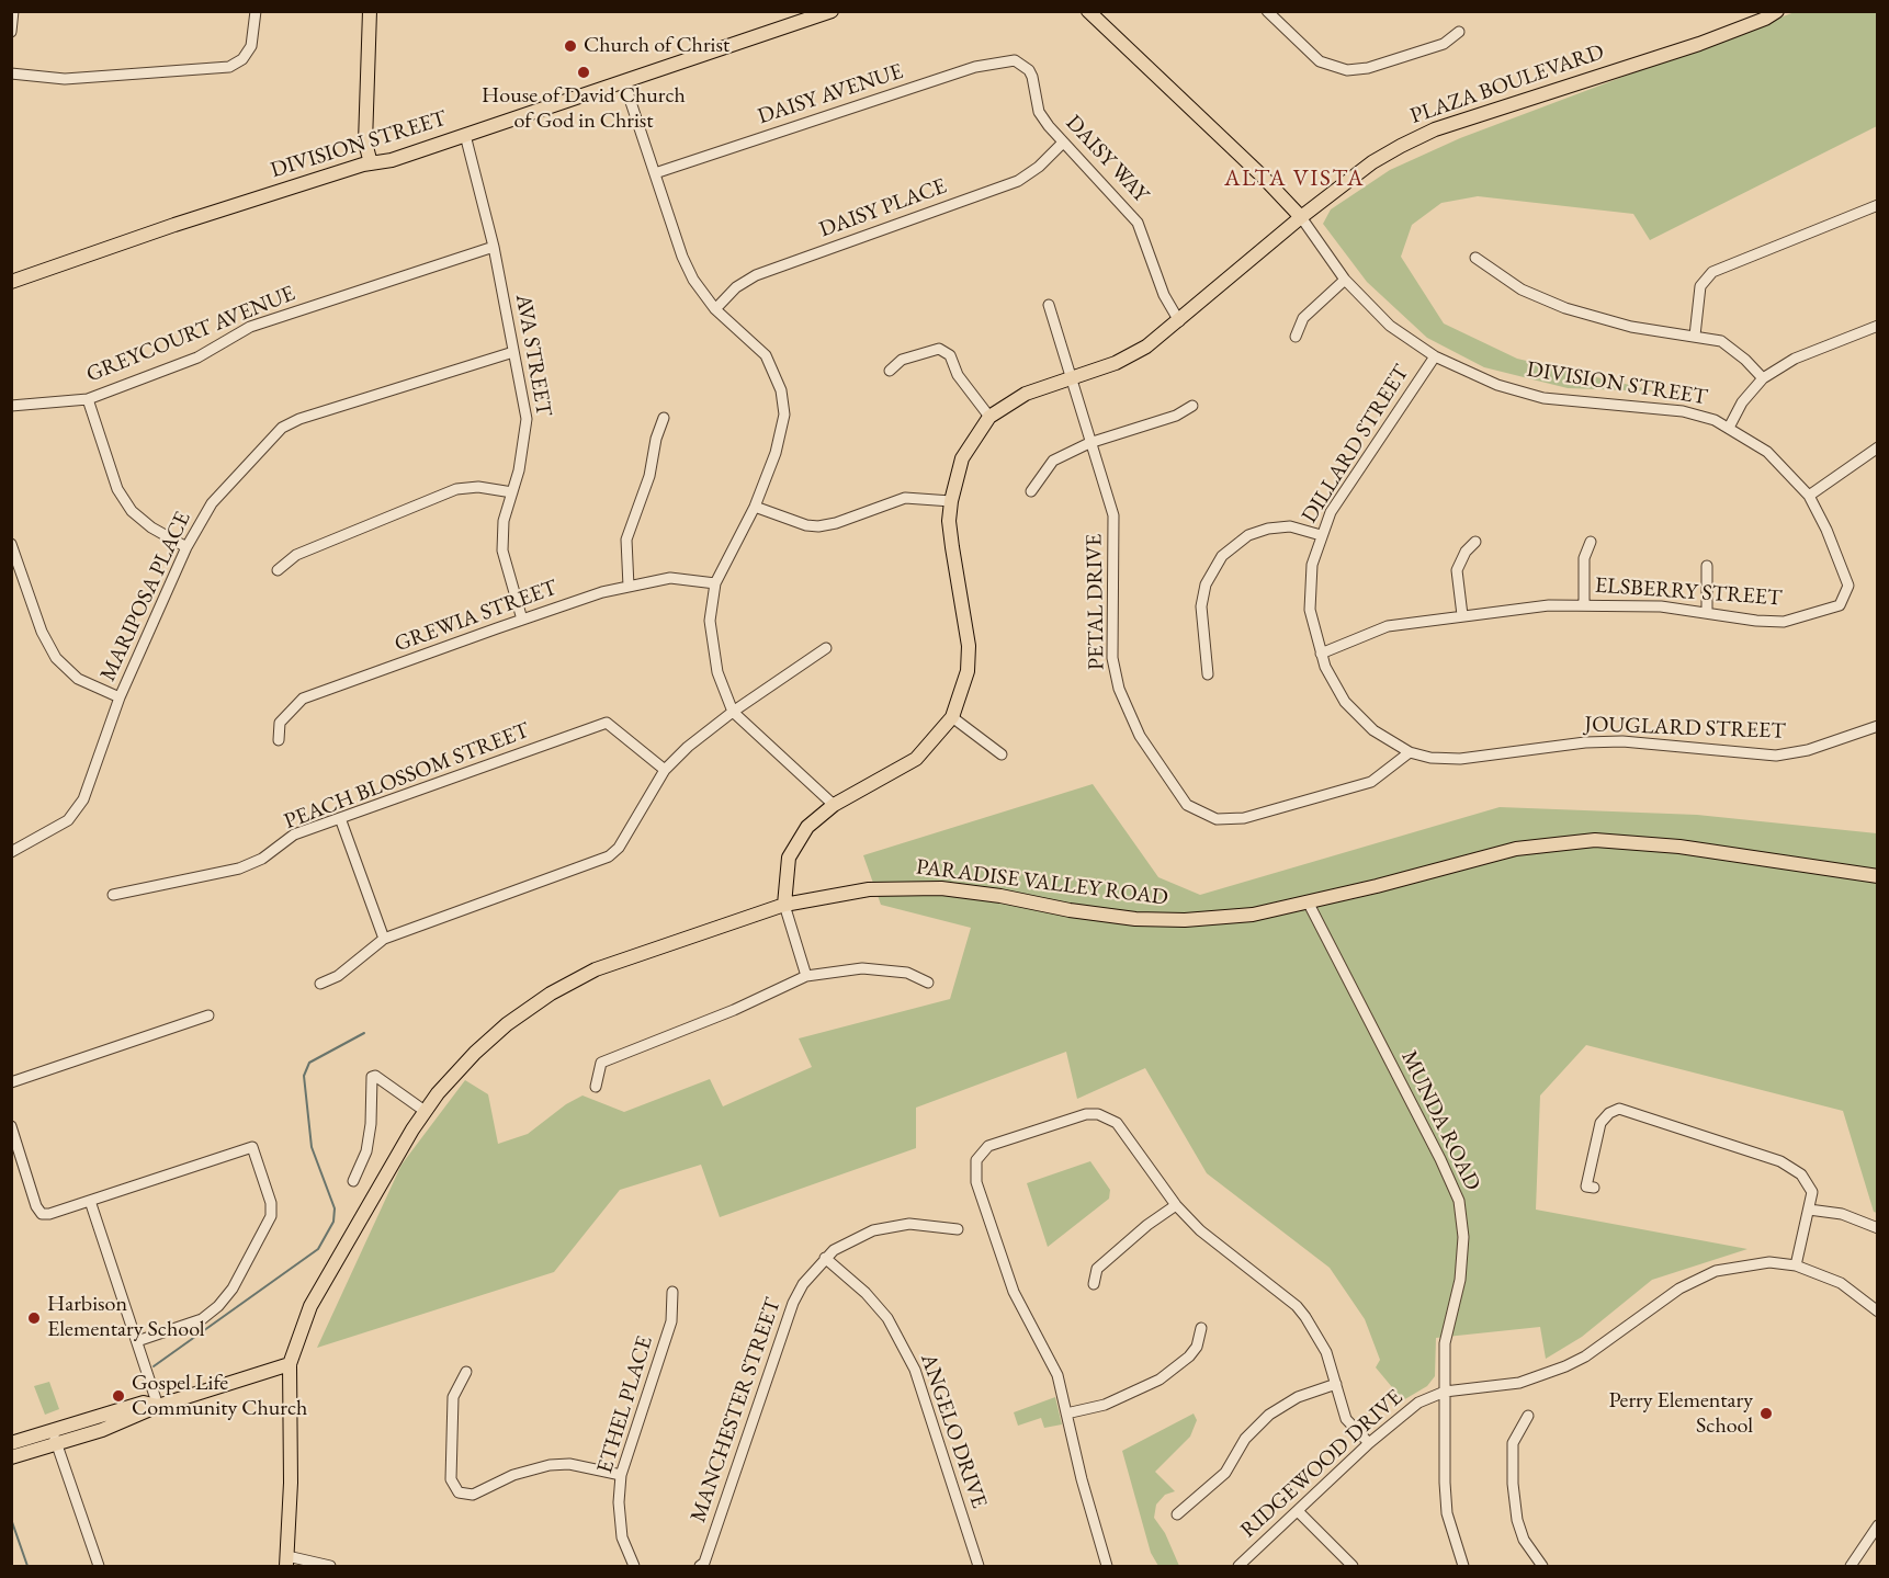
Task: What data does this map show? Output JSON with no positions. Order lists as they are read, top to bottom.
{
  "streets": {
    "main road": ["PLAZA BOULEVARD", "DIVISION STREET", "PARADISE VALLEY ROAD"],
    "street": [
      "DAISY AVENUE",
      "DAISY WAY",
      "DAISY PLACE",
      "GREYCOURT AVENUE",
      "AVA STREET",
      "DILLARD STREET",
      "ELSBERRY STREET",
      "MARIPOSA PLACE",
      "PETAL DRIVE",
      "GREWIA STREET",
      "JOUGLARD STREET",
      "PEACH BLOSSOM STREET",
      "MUNDA ROAD",
      "ETHEL PLACE",
      "MANCHESTER STREET",
      "ANGELO DRIVE",
      "RIDGEWOOD DRIVE"
    ]
  },
  "crossings": [
    ["PLAZA BOULEVARD", "DIVISION STREET"],
    ["PLAZA BOULEVARD", "DAISY WAY"],
    ["PLAZA BOULEVARD", "PETAL DRIVE"],
    ["DAISY AVENUE", "DAISY WAY"],
    ["DIVISION STREET", "AVA STREET"],
    ["DIVISION STREET", "DILLARD STREET"],
    ["DIVISION STREET", "ELSBERRY STREET"],
    ["DAISY WAY", "DAISY PLACE"],
    ["GREYCOURT AVENUE", "AVA STREET"],
    ["AVA STREET", "MARIPOSA PLACE"],
    ["AVA STREET", "GREWIA STREET"],
    ["DILLARD STREET", "ELSBERRY STREET"],
    ["DILLARD STREET", "PETAL DRIVE"],
    ["DILLARD STREET", "JOUGLARD STREET"],
    ["PETAL DRIVE", "JOUGLARD STREET"],
    ["PARADISE VALLEY ROAD", "MUNDA ROAD"],
    ["MUNDA ROAD", "RIDGEWOOD DRIVE"],
    ["MANCHESTER STREET", "ANGELO DRIVE"]
  ],
  "districts": ["ALTA VISTA"],
  "places": [
    "Church of Christ",
    "House of David Church of God in Christ",
    "Harbison Elementary School",
    "Gospel Life Community Church",
    "Perry Elementary School"
  ]
}
